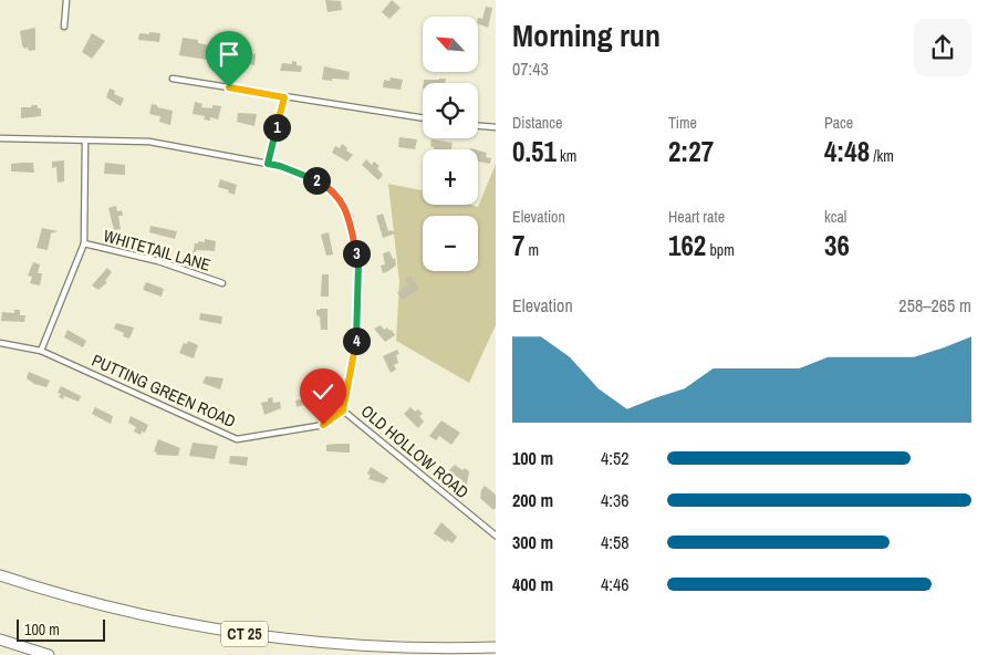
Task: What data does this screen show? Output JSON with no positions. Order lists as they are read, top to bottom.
{
  "streets": {
    "highway": ["CT 25"],
    "street": ["WHITETAIL LANE", "PUTTING GREEN ROAD", "OLD HOLLOW ROAD"]
  },
  "crossings": [
    ["PUTTING GREEN ROAD", "OLD HOLLOW ROAD"]
  ],
  "scale_bar": "100 m",
  "north": "top left",
  "page": {
    "heading": ["Morning run", "07:43"],
    "map_buttons": ["+", "−"],
    "stats": [
      ["Distance", "0.51 km"],
      ["Time", "2:27"],
      ["Pace", "4:48 /km"],
      ["Elevation", "7 m"],
      ["Heart rate", "162 bpm"],
      ["kcal", "36"]
    ],
    "pins": [
      "1",
      "2",
      "3",
      "4"
    ],
    "chart": ["Elevation", "258–265 m"],
    "list": [
      {
        "name": "100 m",
        "note": "4:52"
      },
      {
        "name": "200 m",
        "note": "4:36"
      },
      {
        "name": "300 m",
        "note": "4:58"
      },
      {
        "name": "400 m",
        "note": "4:46"
      }
    ],
    "scale": "100 m"
  }
}
